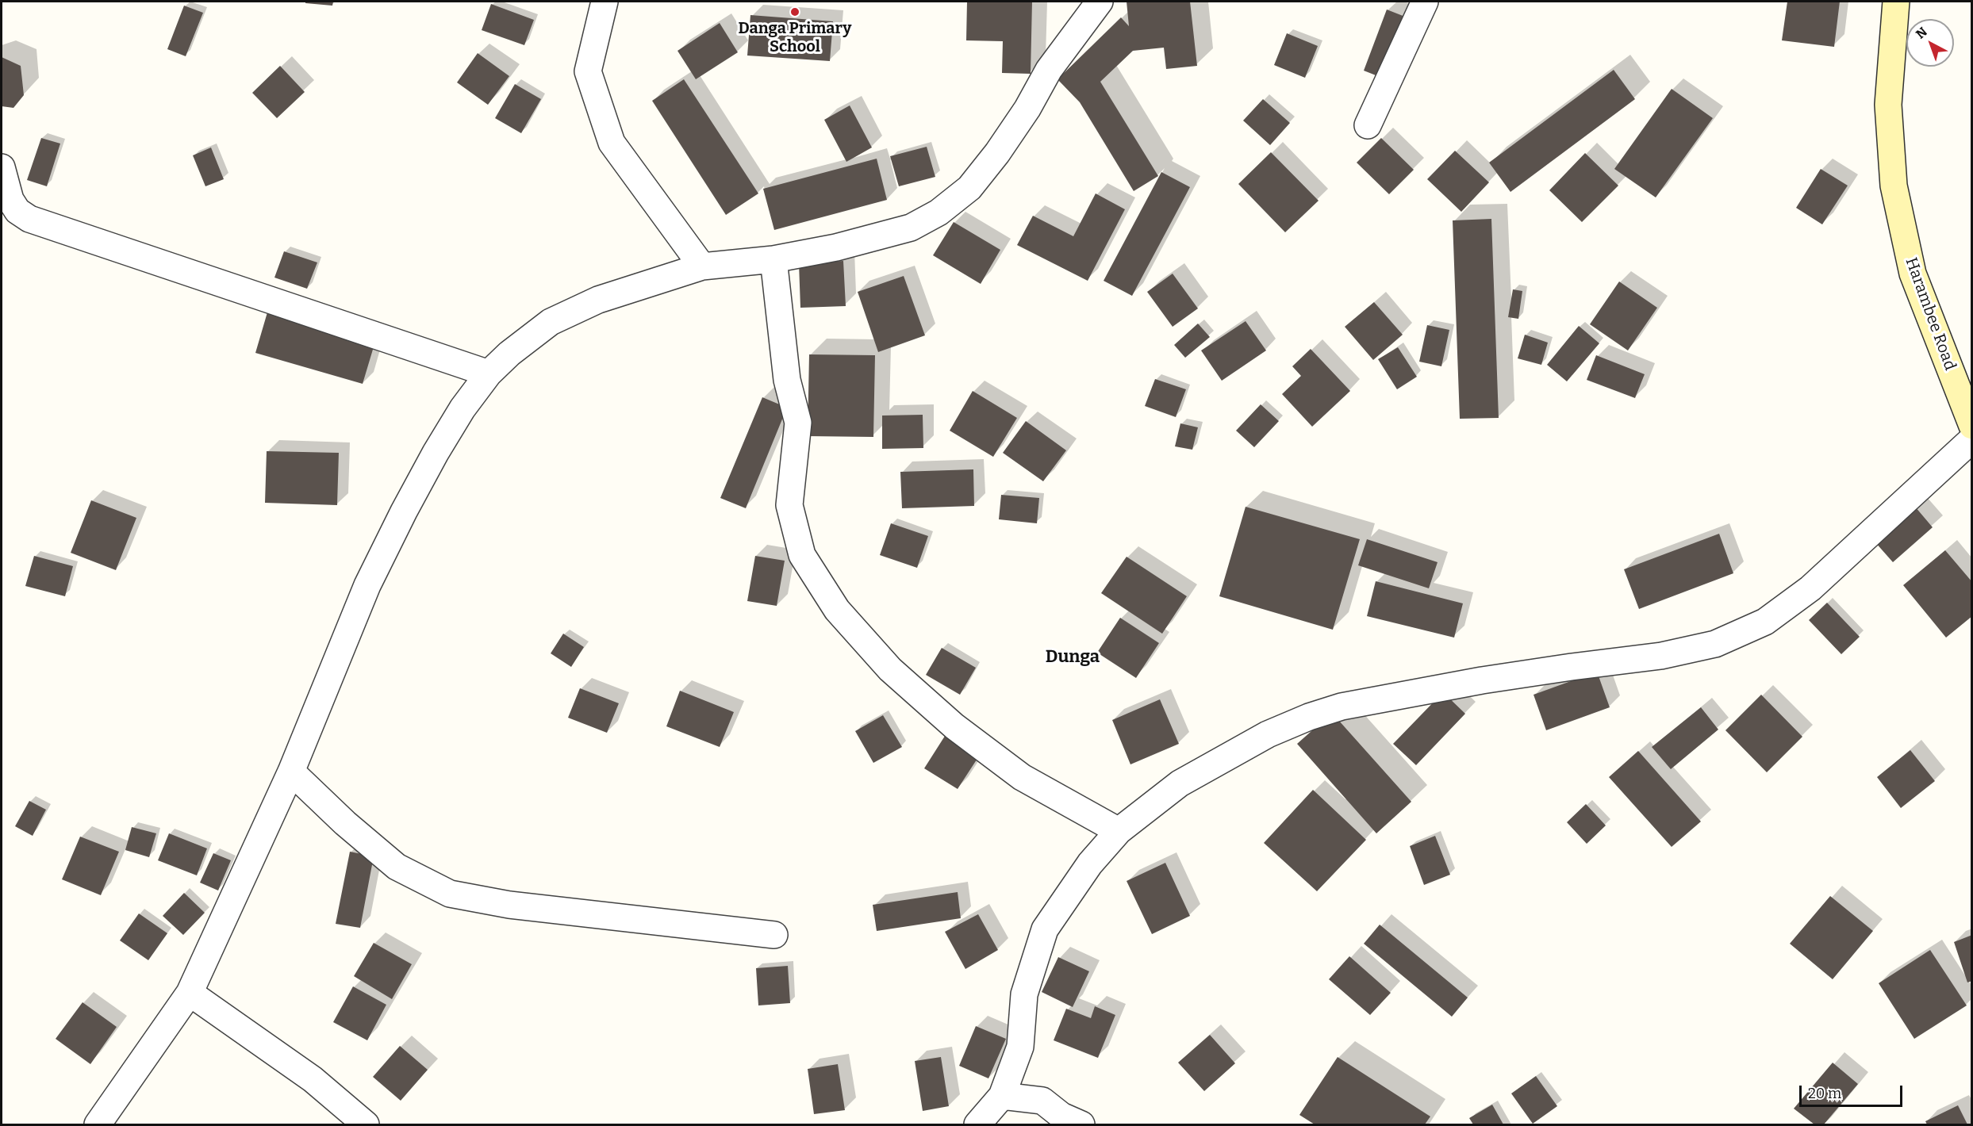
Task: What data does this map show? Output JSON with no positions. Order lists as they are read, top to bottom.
{
  "streets": {
    "main road": ["Harambee Road"]
  },
  "districts": ["Dunga"],
  "places": ["Danga Primary School"],
  "scale_bar": "20 m",
  "north": "top left"
}
